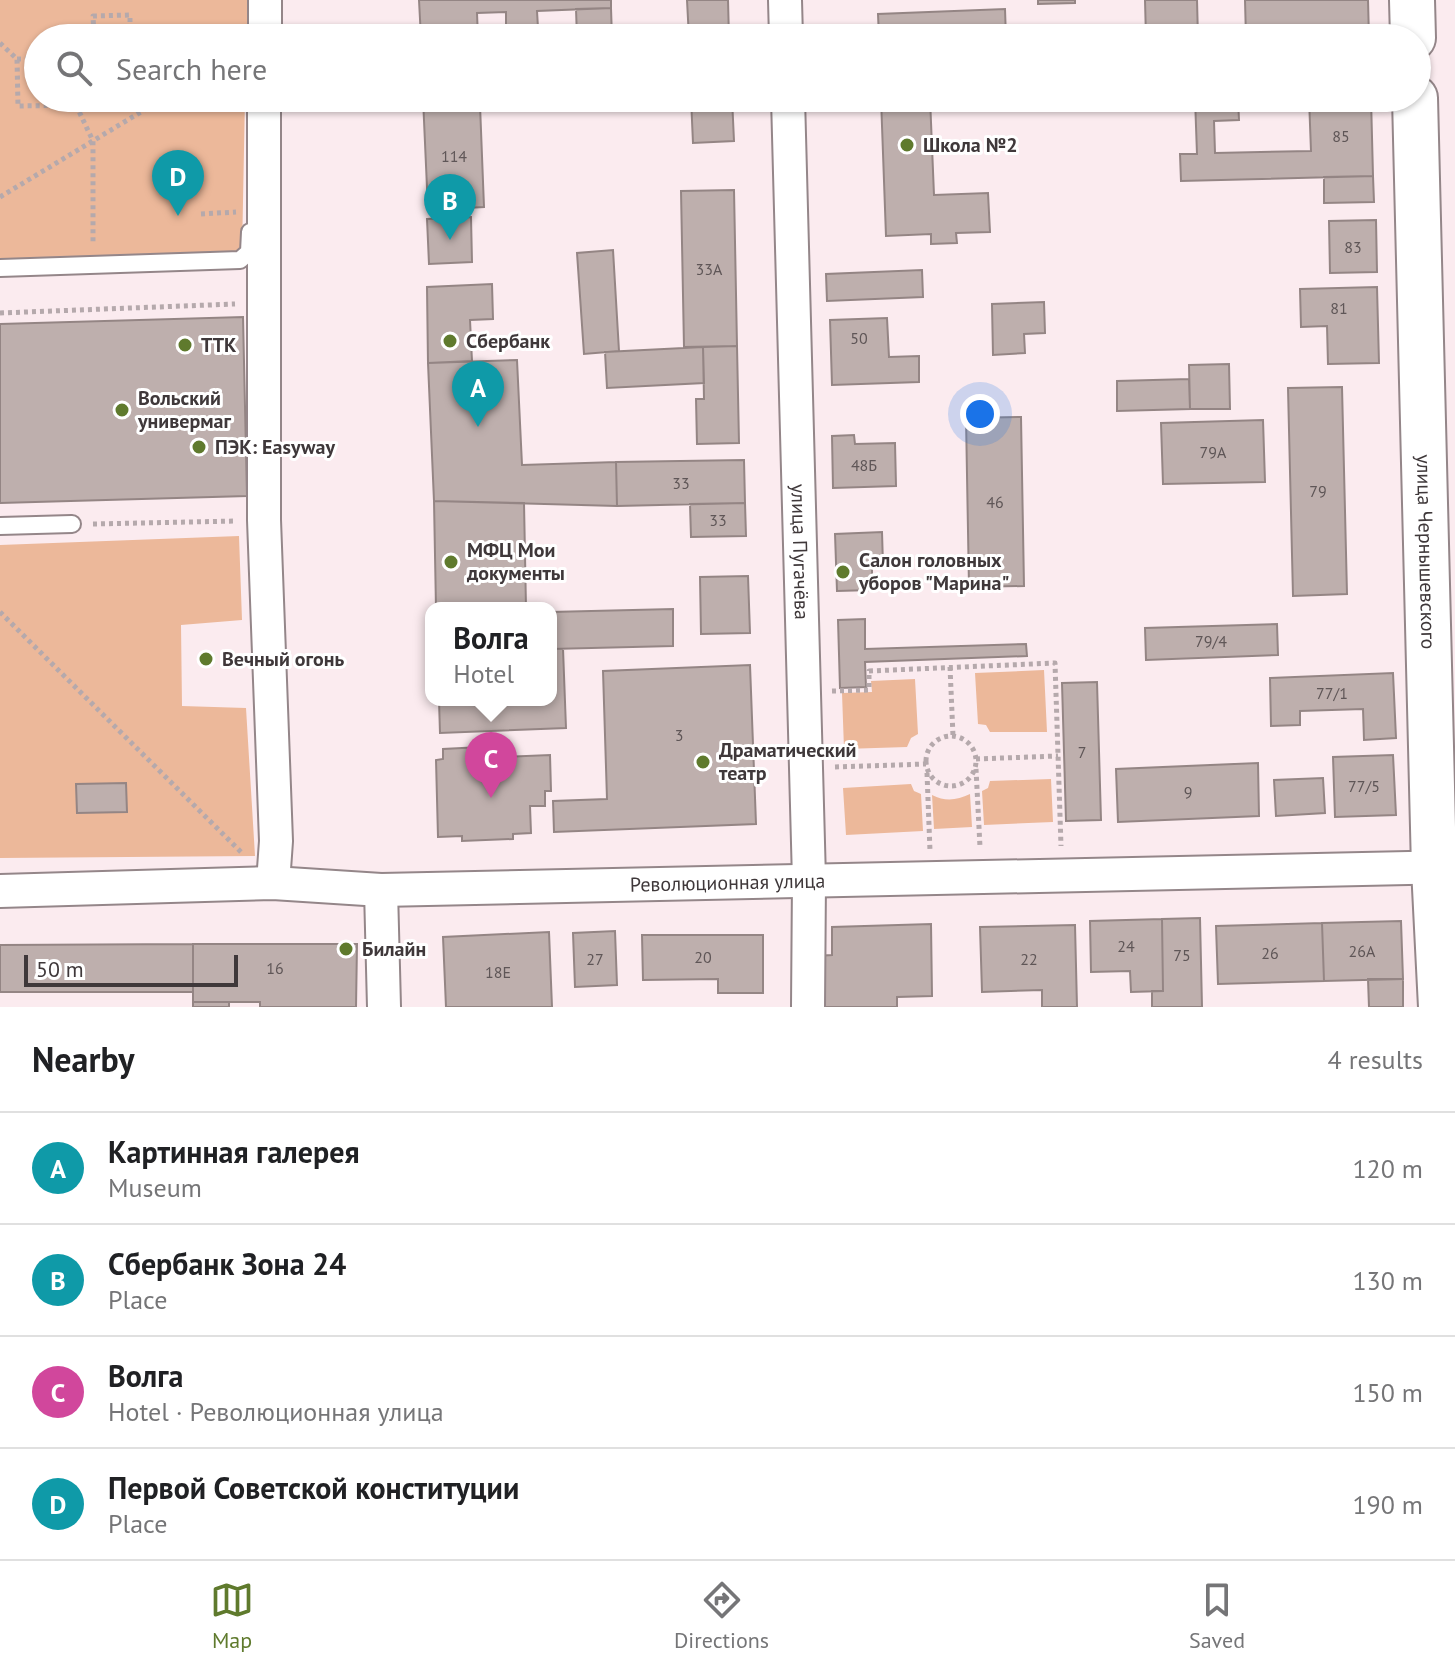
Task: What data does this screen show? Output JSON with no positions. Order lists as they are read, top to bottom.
{
  "streets": {
    "street": ["улица Пугачёва", "улица Чернышевского", "Революционная улица"]
  },
  "crossings": [
    ["улица Пугачёва", "Революционная улица"],
    ["улица Чернышевского", "Революционная улица"]
  ],
  "places": [
    "Школа №2",
    "Сбербанк",
    "ТТК",
    "Вольский универмаг",
    "ПЭК: Easyway",
    "МФЦ Мои документы",
    "Салон головных уборов \"Марина\"",
    "Вечный огонь",
    "Драматический театр",
    "Билайн"
  ],
  "house_numbers": [
    "85",
    "114",
    "83",
    "33А",
    "81",
    "50",
    "79А",
    "48Б",
    "33",
    "79",
    "46",
    "33",
    "79/4",
    "77/1",
    "3",
    "7",
    "77/5",
    "9",
    "24",
    "26А",
    "26",
    "75",
    "20",
    "27",
    "22",
    "16",
    "18Е"
  ],
  "scale_bar": "50 m",
  "page": {
    "search": "Search here",
    "pins": [
      "D",
      "B",
      "A",
      "C"
    ],
    "popup": ["Волга", "Hotel"],
    "scale": "50 m",
    "heading": ["Nearby", "4 results"],
    "list": [
      {
        "mark": "A",
        "name": "Картинная галерея",
        "note": "Museum",
        "value": "120 m"
      },
      {
        "mark": "B",
        "name": "Сбербанк Зона 24",
        "note": "Place",
        "value": "130 m"
      },
      {
        "mark": "C",
        "name": "Волга",
        "note": "Hotel · Революционная улица",
        "value": "150 m"
      },
      {
        "mark": "D",
        "name": "Первой Советской конституции",
        "note": "Place",
        "value": "190 m"
      }
    ],
    "nav": ["Map", "Directions", "Saved"]
  }
}
